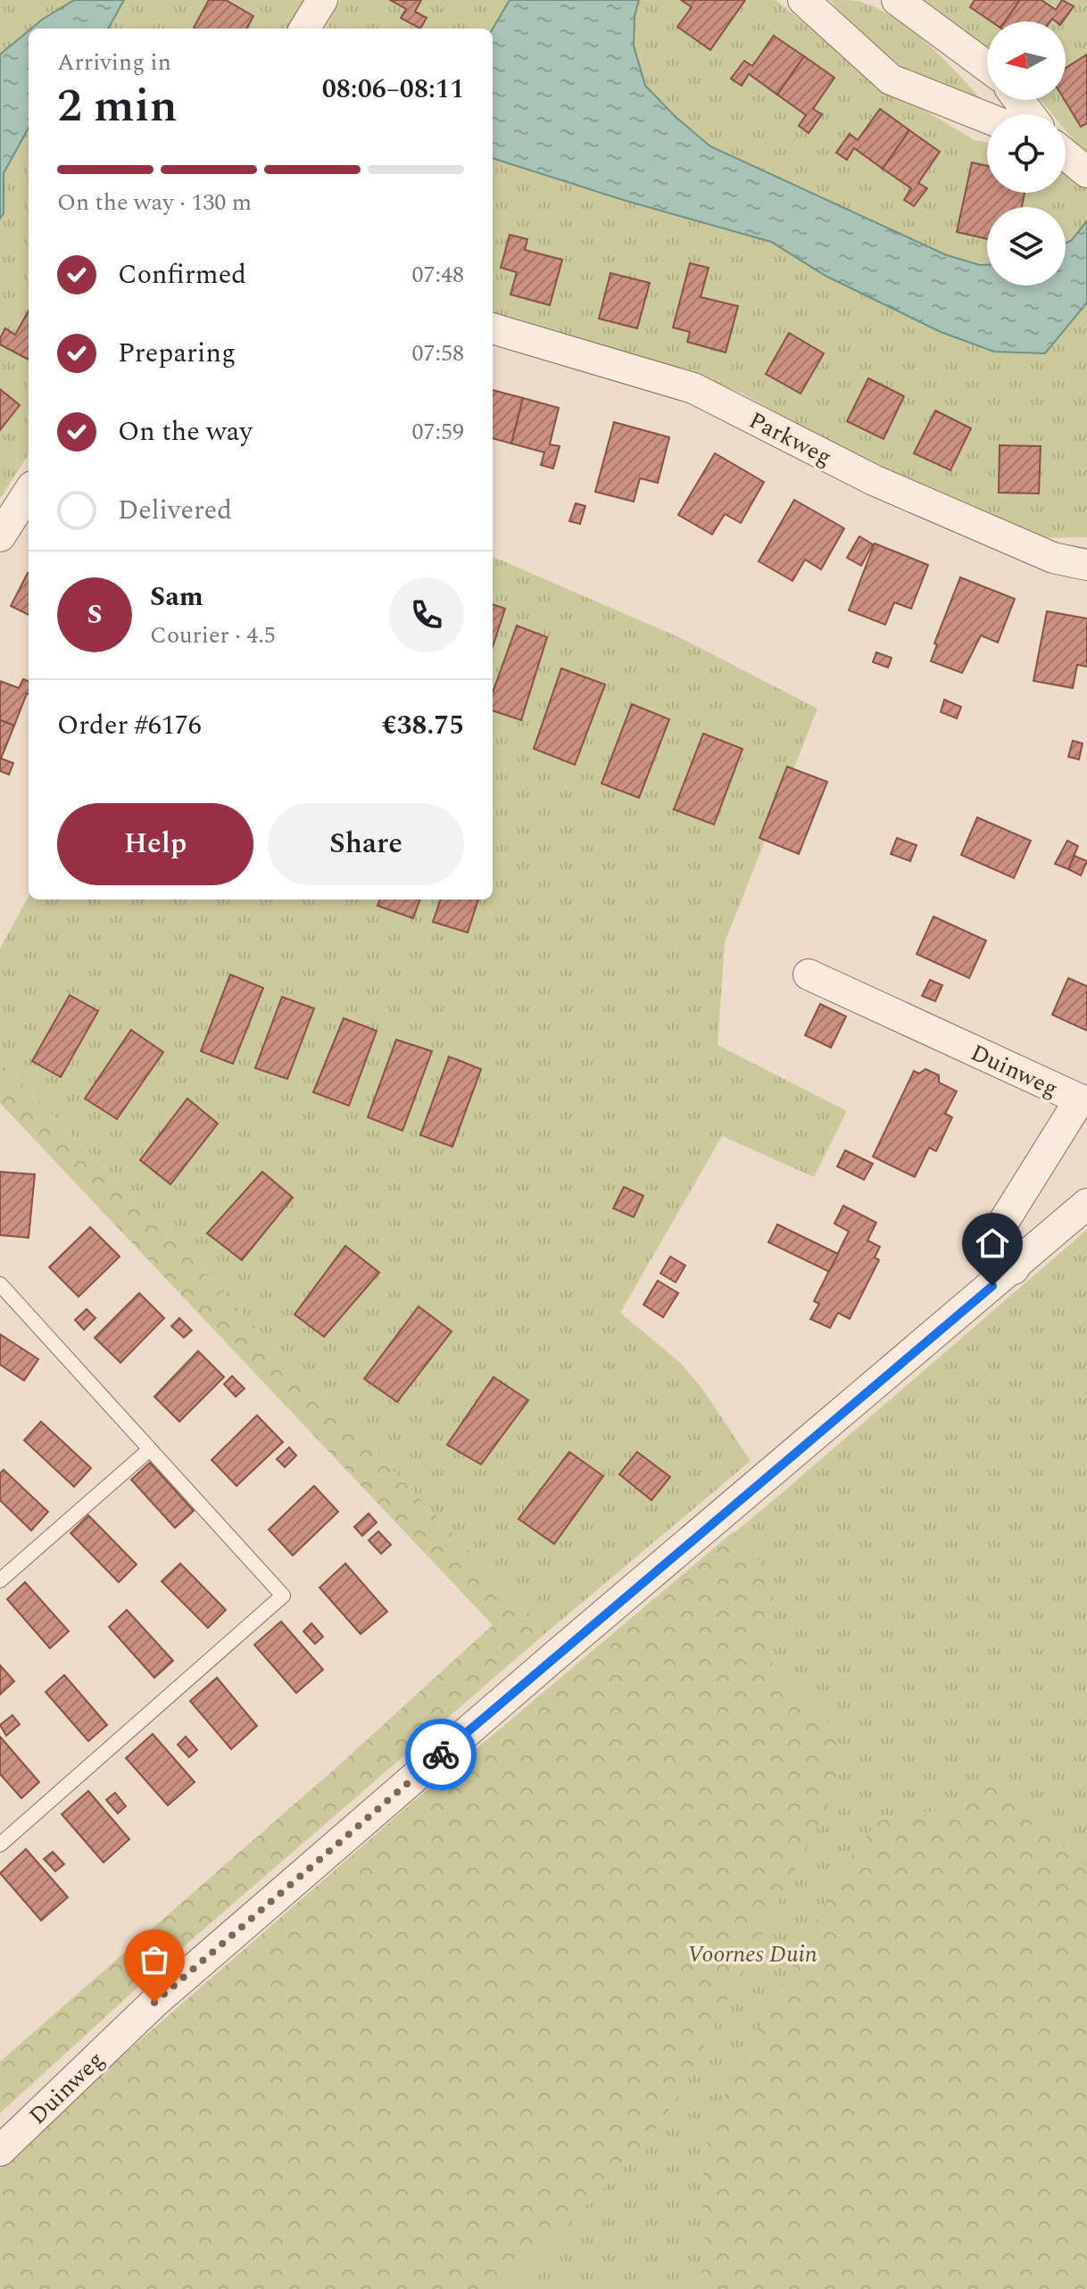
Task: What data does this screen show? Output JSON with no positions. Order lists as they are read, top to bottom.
{
  "streets": {
    "street": ["Parkweg", "Duinweg"]
  },
  "parks": ["Voornes Duin"],
  "north": "left",
  "page": {
    "heading": ["2 min", "Arriving in", "08:06–08:11"],
    "panel": [
      "Sam",
      "Courier · 4.5",
      "Order #6176",
      "€38.75"
    ],
    "bar": "On the way · 130 m",
    "list": [
      ["Confirmed", "07:48"],
      ["Preparing", "07:58"],
      ["On the way", "07:59"],
      "Delivered"
    ],
    "round": "S",
    "buttons": ["Help", "Share"]
  }
}
